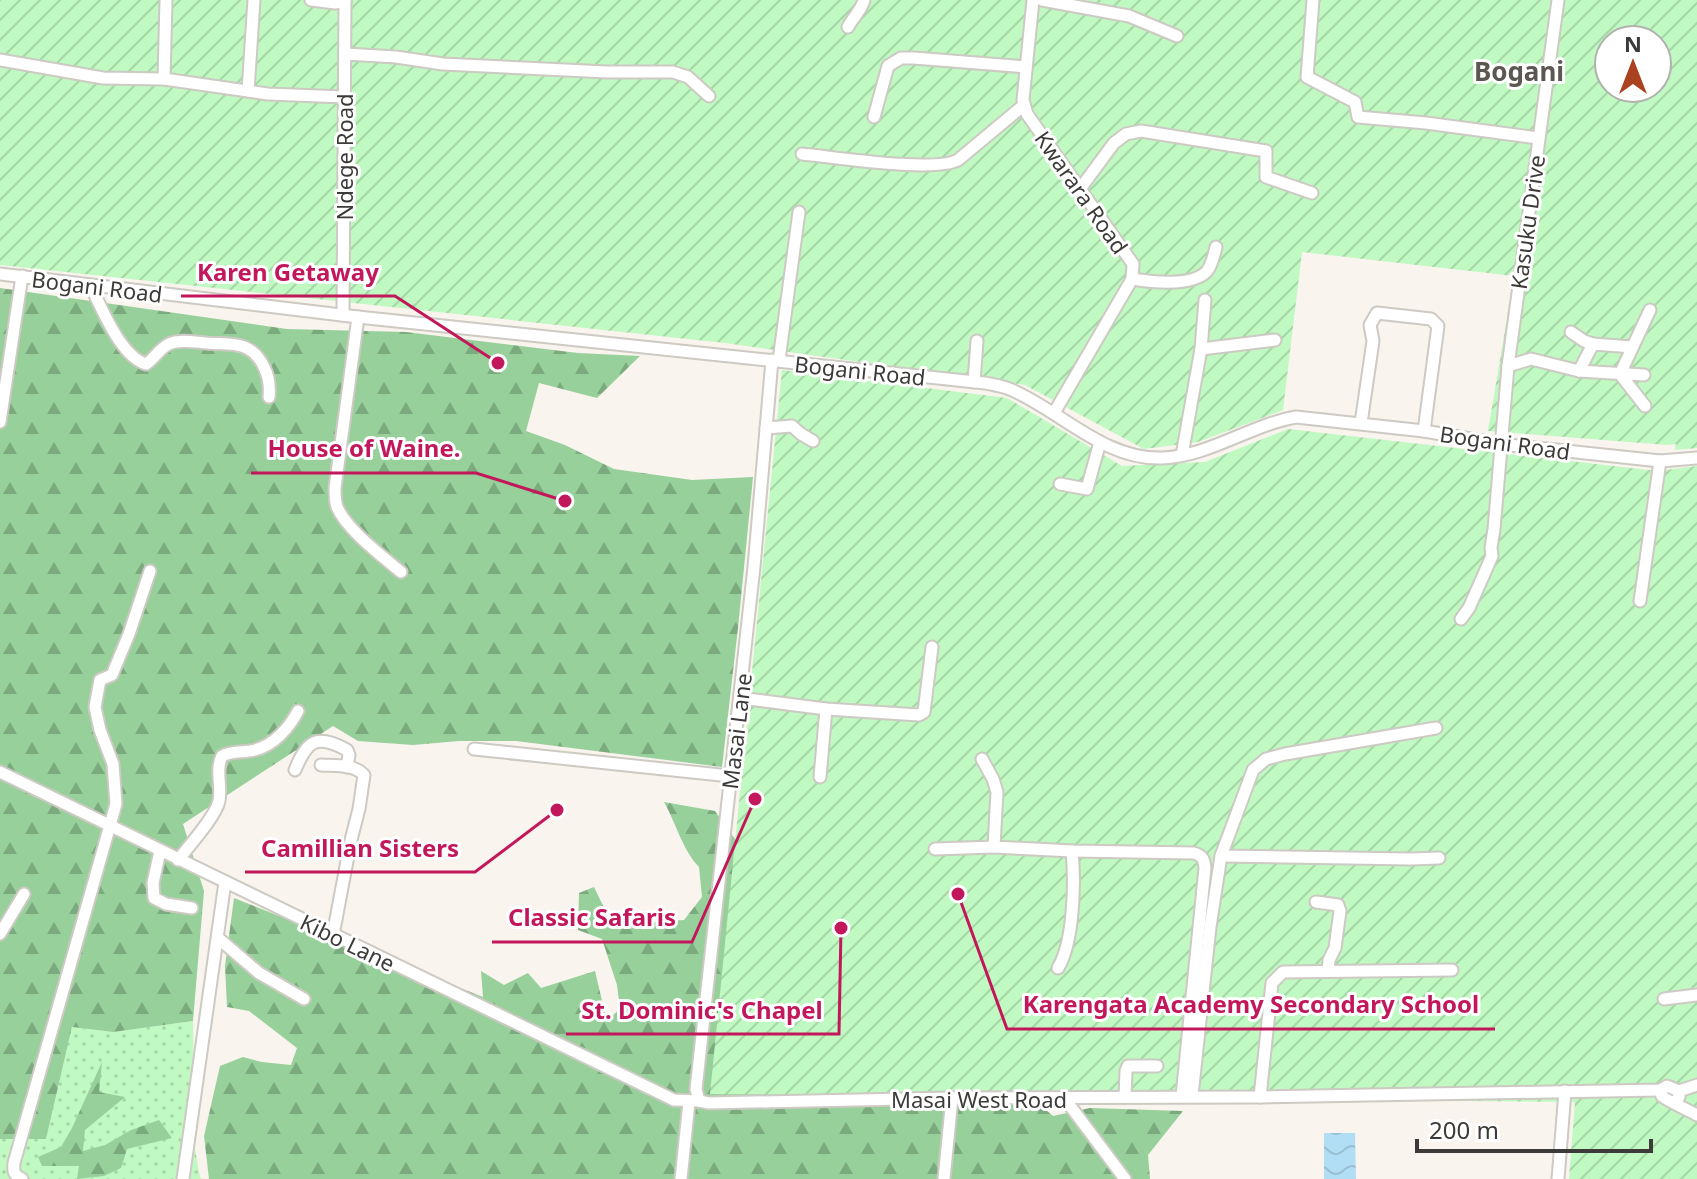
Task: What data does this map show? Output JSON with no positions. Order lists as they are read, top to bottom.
{
  "streets": {
    "street": [
      "Ndege Road",
      "Kwarara Road",
      "Kasuku Drive",
      "Bogani Road",
      "Masai Lane",
      "Kibo Lane",
      "Masai West Road"
    ]
  },
  "crossings": [
    ["Ndege Road", "Bogani Road"],
    ["Kwarara Road", "Bogani Road"],
    ["Kasuku Drive", "Bogani Road"],
    ["Bogani Road", "Masai Lane"],
    ["Masai Lane", "Kibo Lane"],
    ["Masai Lane", "Masai West Road"],
    ["Kibo Lane", "Masai West Road"]
  ],
  "districts": ["Bogani"],
  "places": [
    "Karen Getaway",
    "House of Waine.",
    "Classic Safaris",
    "Camillian Sisters",
    "Karengata Academy Secondary School",
    "St. Dominic's Chapel"
  ],
  "scale_bar": "200 m",
  "north": "top"
}
